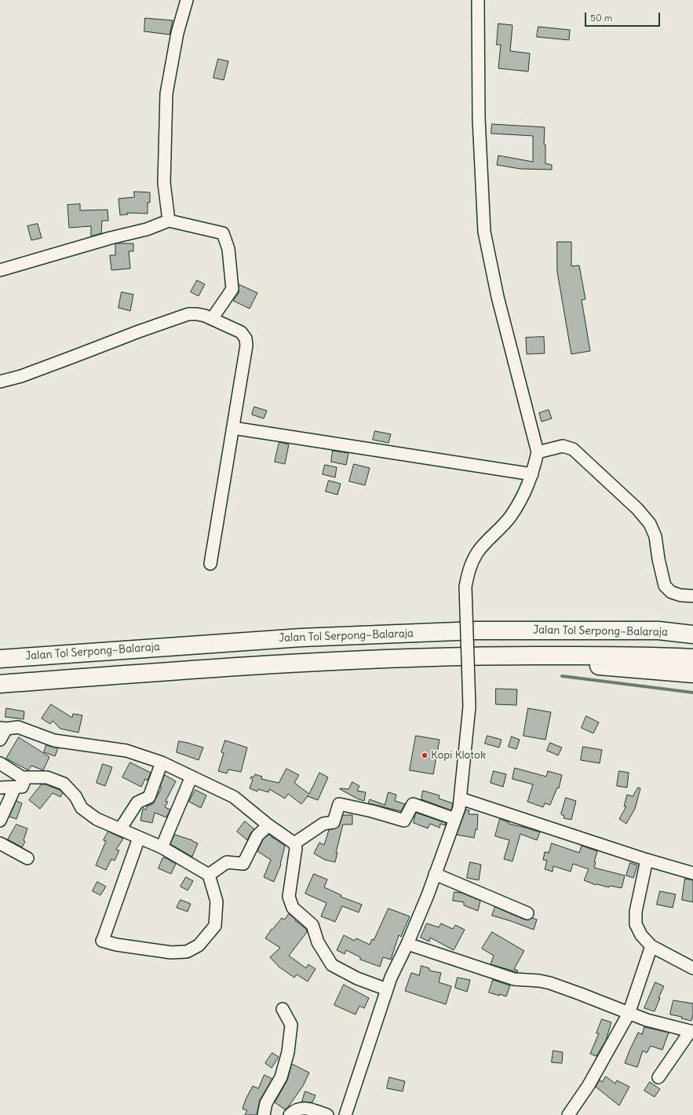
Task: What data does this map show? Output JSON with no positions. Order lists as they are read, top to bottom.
{
  "streets": {
    "highway": ["Jalan Tol Serpong–Balaraja"]
  },
  "places": ["Kopi Klotok"],
  "scale_bar": "50 m"
}
